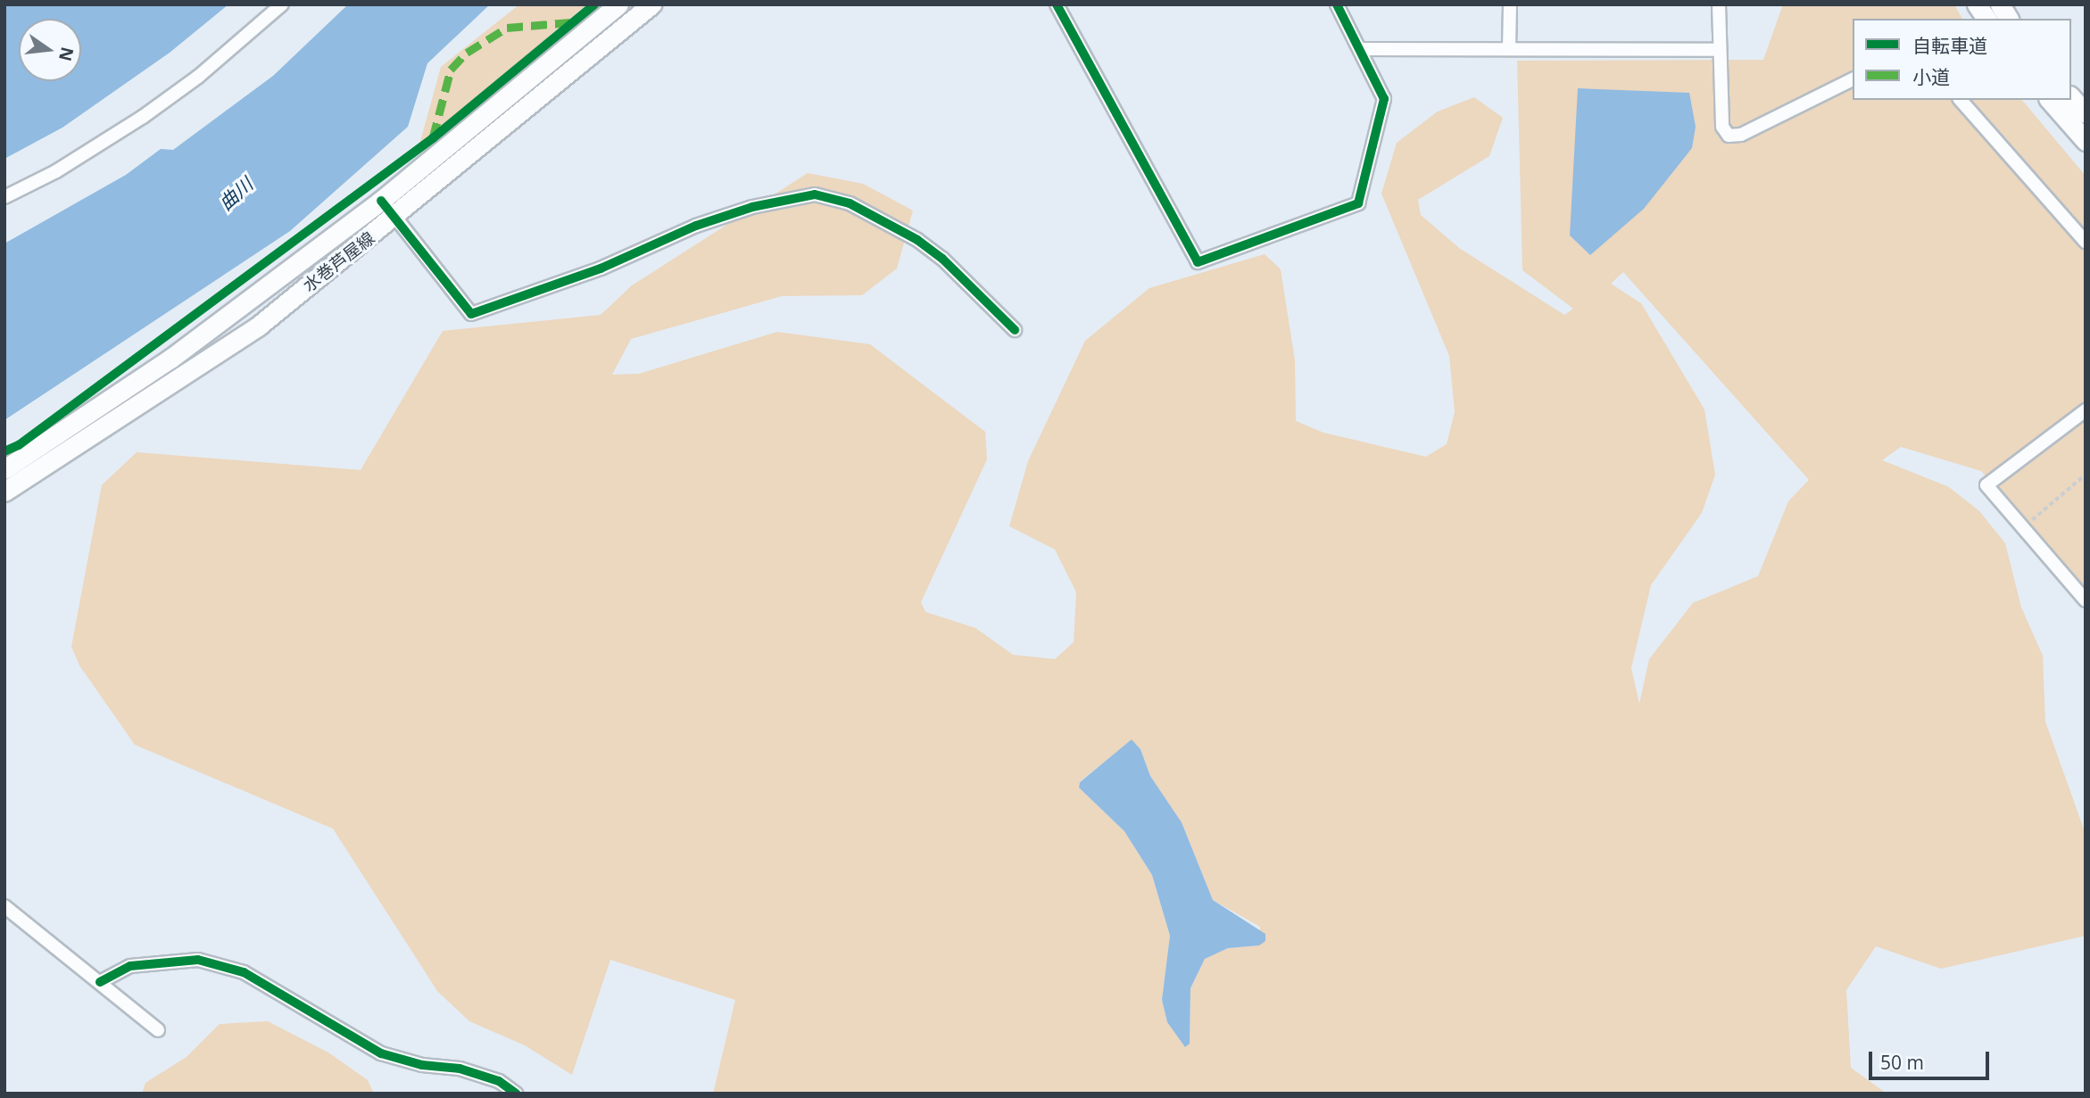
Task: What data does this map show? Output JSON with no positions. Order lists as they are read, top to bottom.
{
  "streets": {
    "main road": ["水巻芦屋線"]
  },
  "water": ["曲川"],
  "legend": ["自転車道", "小道"],
  "scale_bar": "50 m",
  "north": "right"
}
